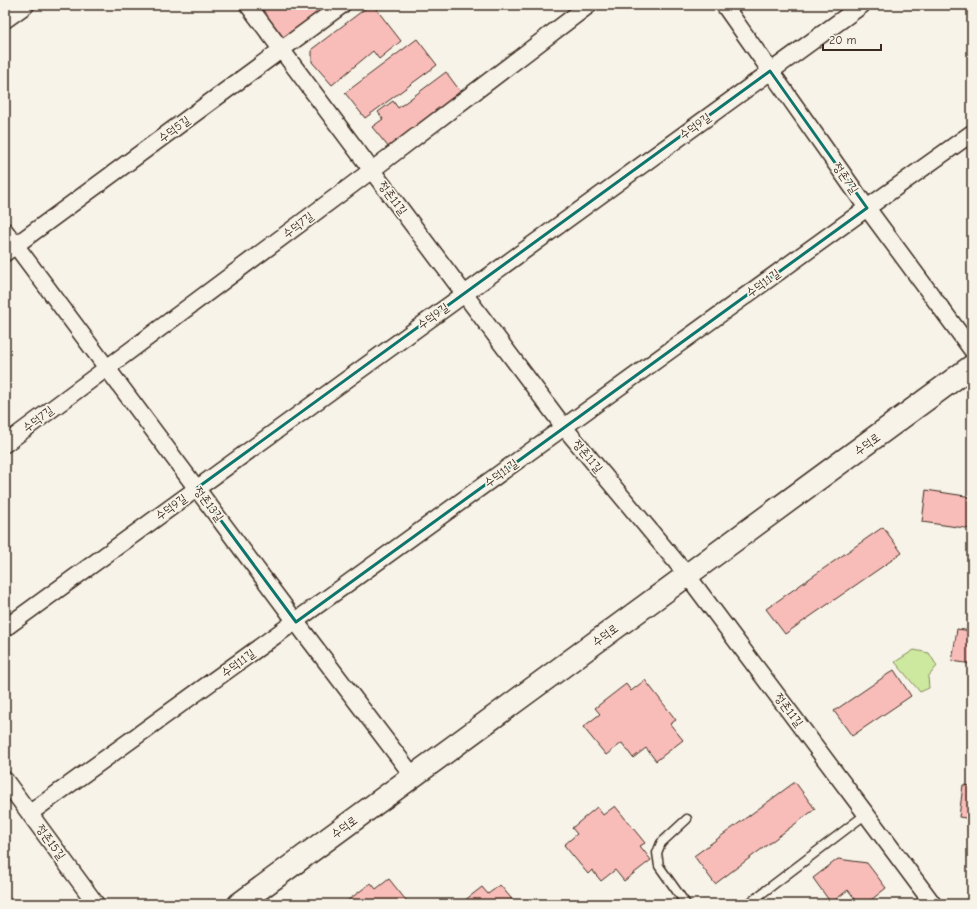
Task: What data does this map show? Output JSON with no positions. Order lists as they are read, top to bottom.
{
  "streets": {
    "main road": ["수덕로"],
    "street": [
      "수덕9길",
      "수덕5길",
      "정존7길",
      "정존11길",
      "수덕7길",
      "수덕11길",
      "정존13길",
      "정존15길"
    ]
  },
  "crossings": [
    ["수덕9길", "정존7길"],
    ["수덕9길", "정존11길"],
    ["수덕9길", "정존13길"],
    ["수덕5길", "정존11길"],
    ["수덕5길", "정존13길"],
    ["정존7길", "수덕11길"],
    ["정존11길", "수덕7길"],
    ["정존11길", "수덕11길"],
    ["정존11길", "수덕로"],
    ["수덕7길", "정존13길"],
    ["수덕11길", "정존13길"],
    ["수덕11길", "정존15길"],
    ["수덕로", "정존13길"]
  ],
  "scale_bar": "20 m"
}
